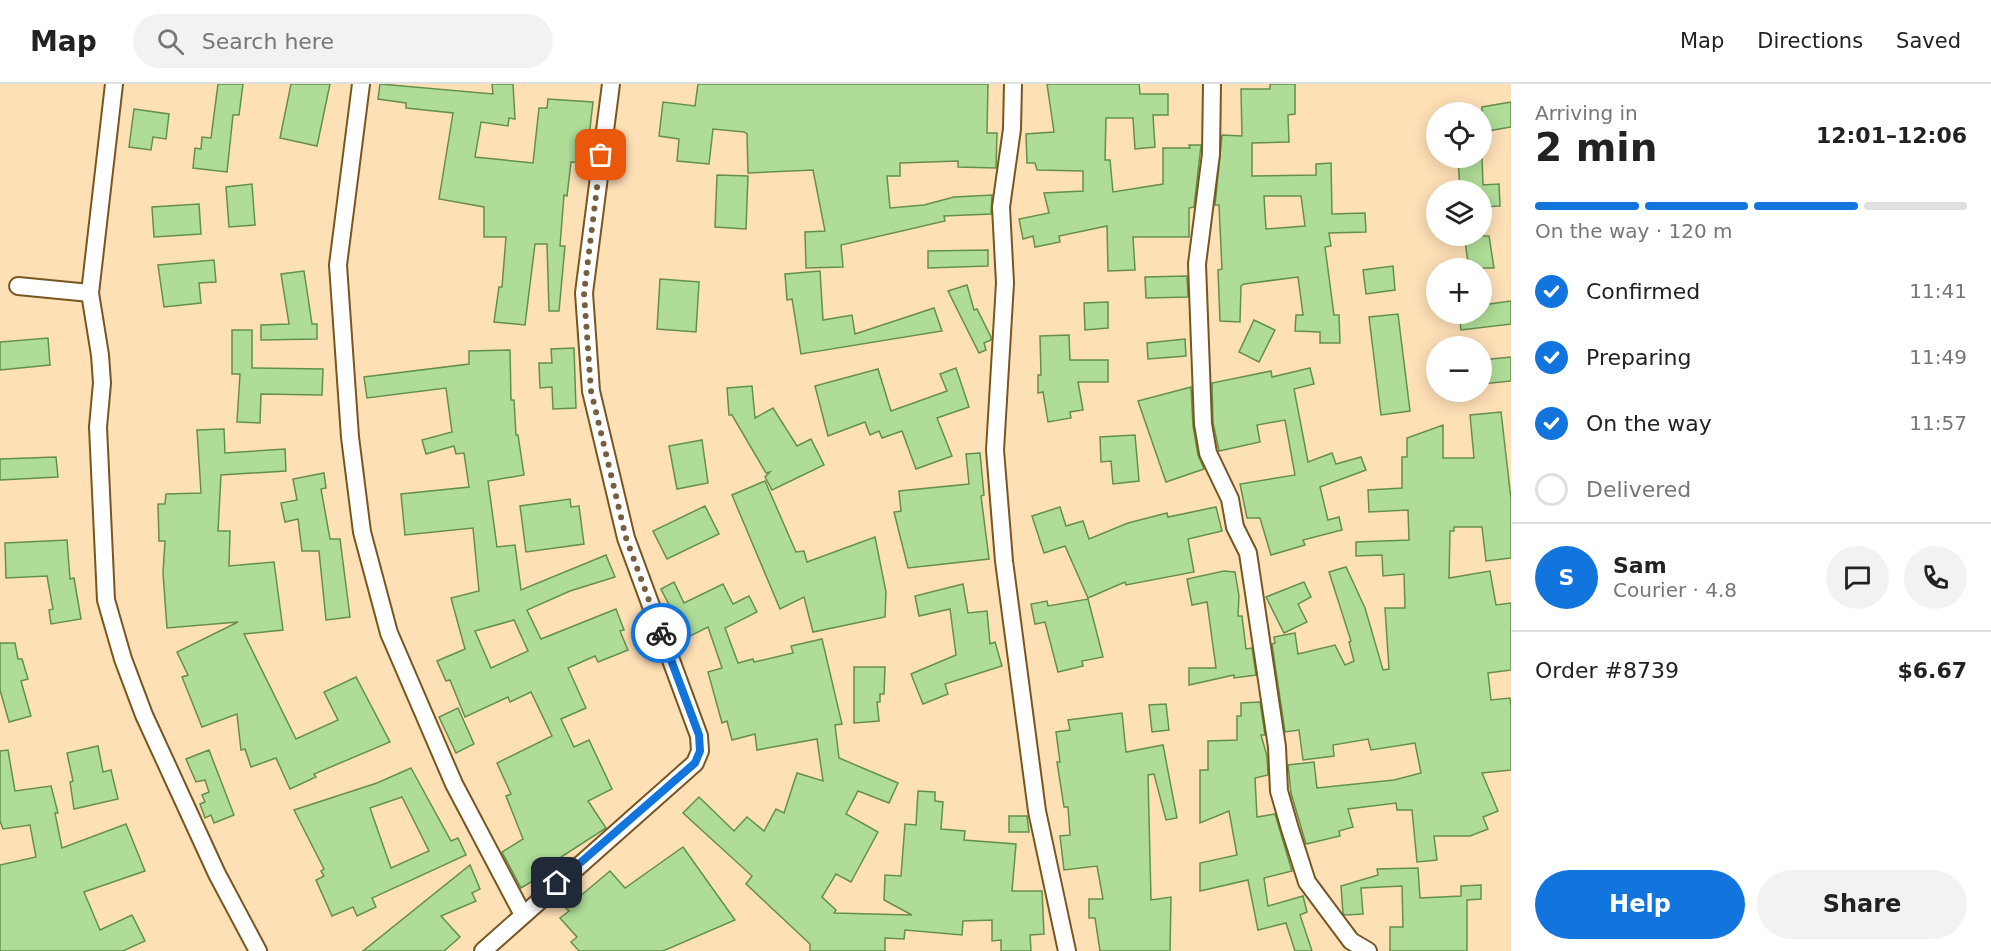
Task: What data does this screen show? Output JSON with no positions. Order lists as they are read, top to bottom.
{
  "page": {
    "header": "Map",
    "search": "Search here",
    "nav": ["Map", "Directions", "Saved"],
    "heading": ["2 min", "Arriving in", "12:01–12:06"],
    "panel": [
      "Sam",
      "Courier · 4.8",
      "Order #8739",
      "$6.67"
    ],
    "map_buttons": ["+", "−"],
    "bar": "On the way · 120 m",
    "list": [
      ["Confirmed", "11:41"],
      ["Preparing", "11:49"],
      ["On the way", "11:57"],
      "Delivered"
    ],
    "round": "S",
    "buttons": ["Help", "Share"]
  }
}
